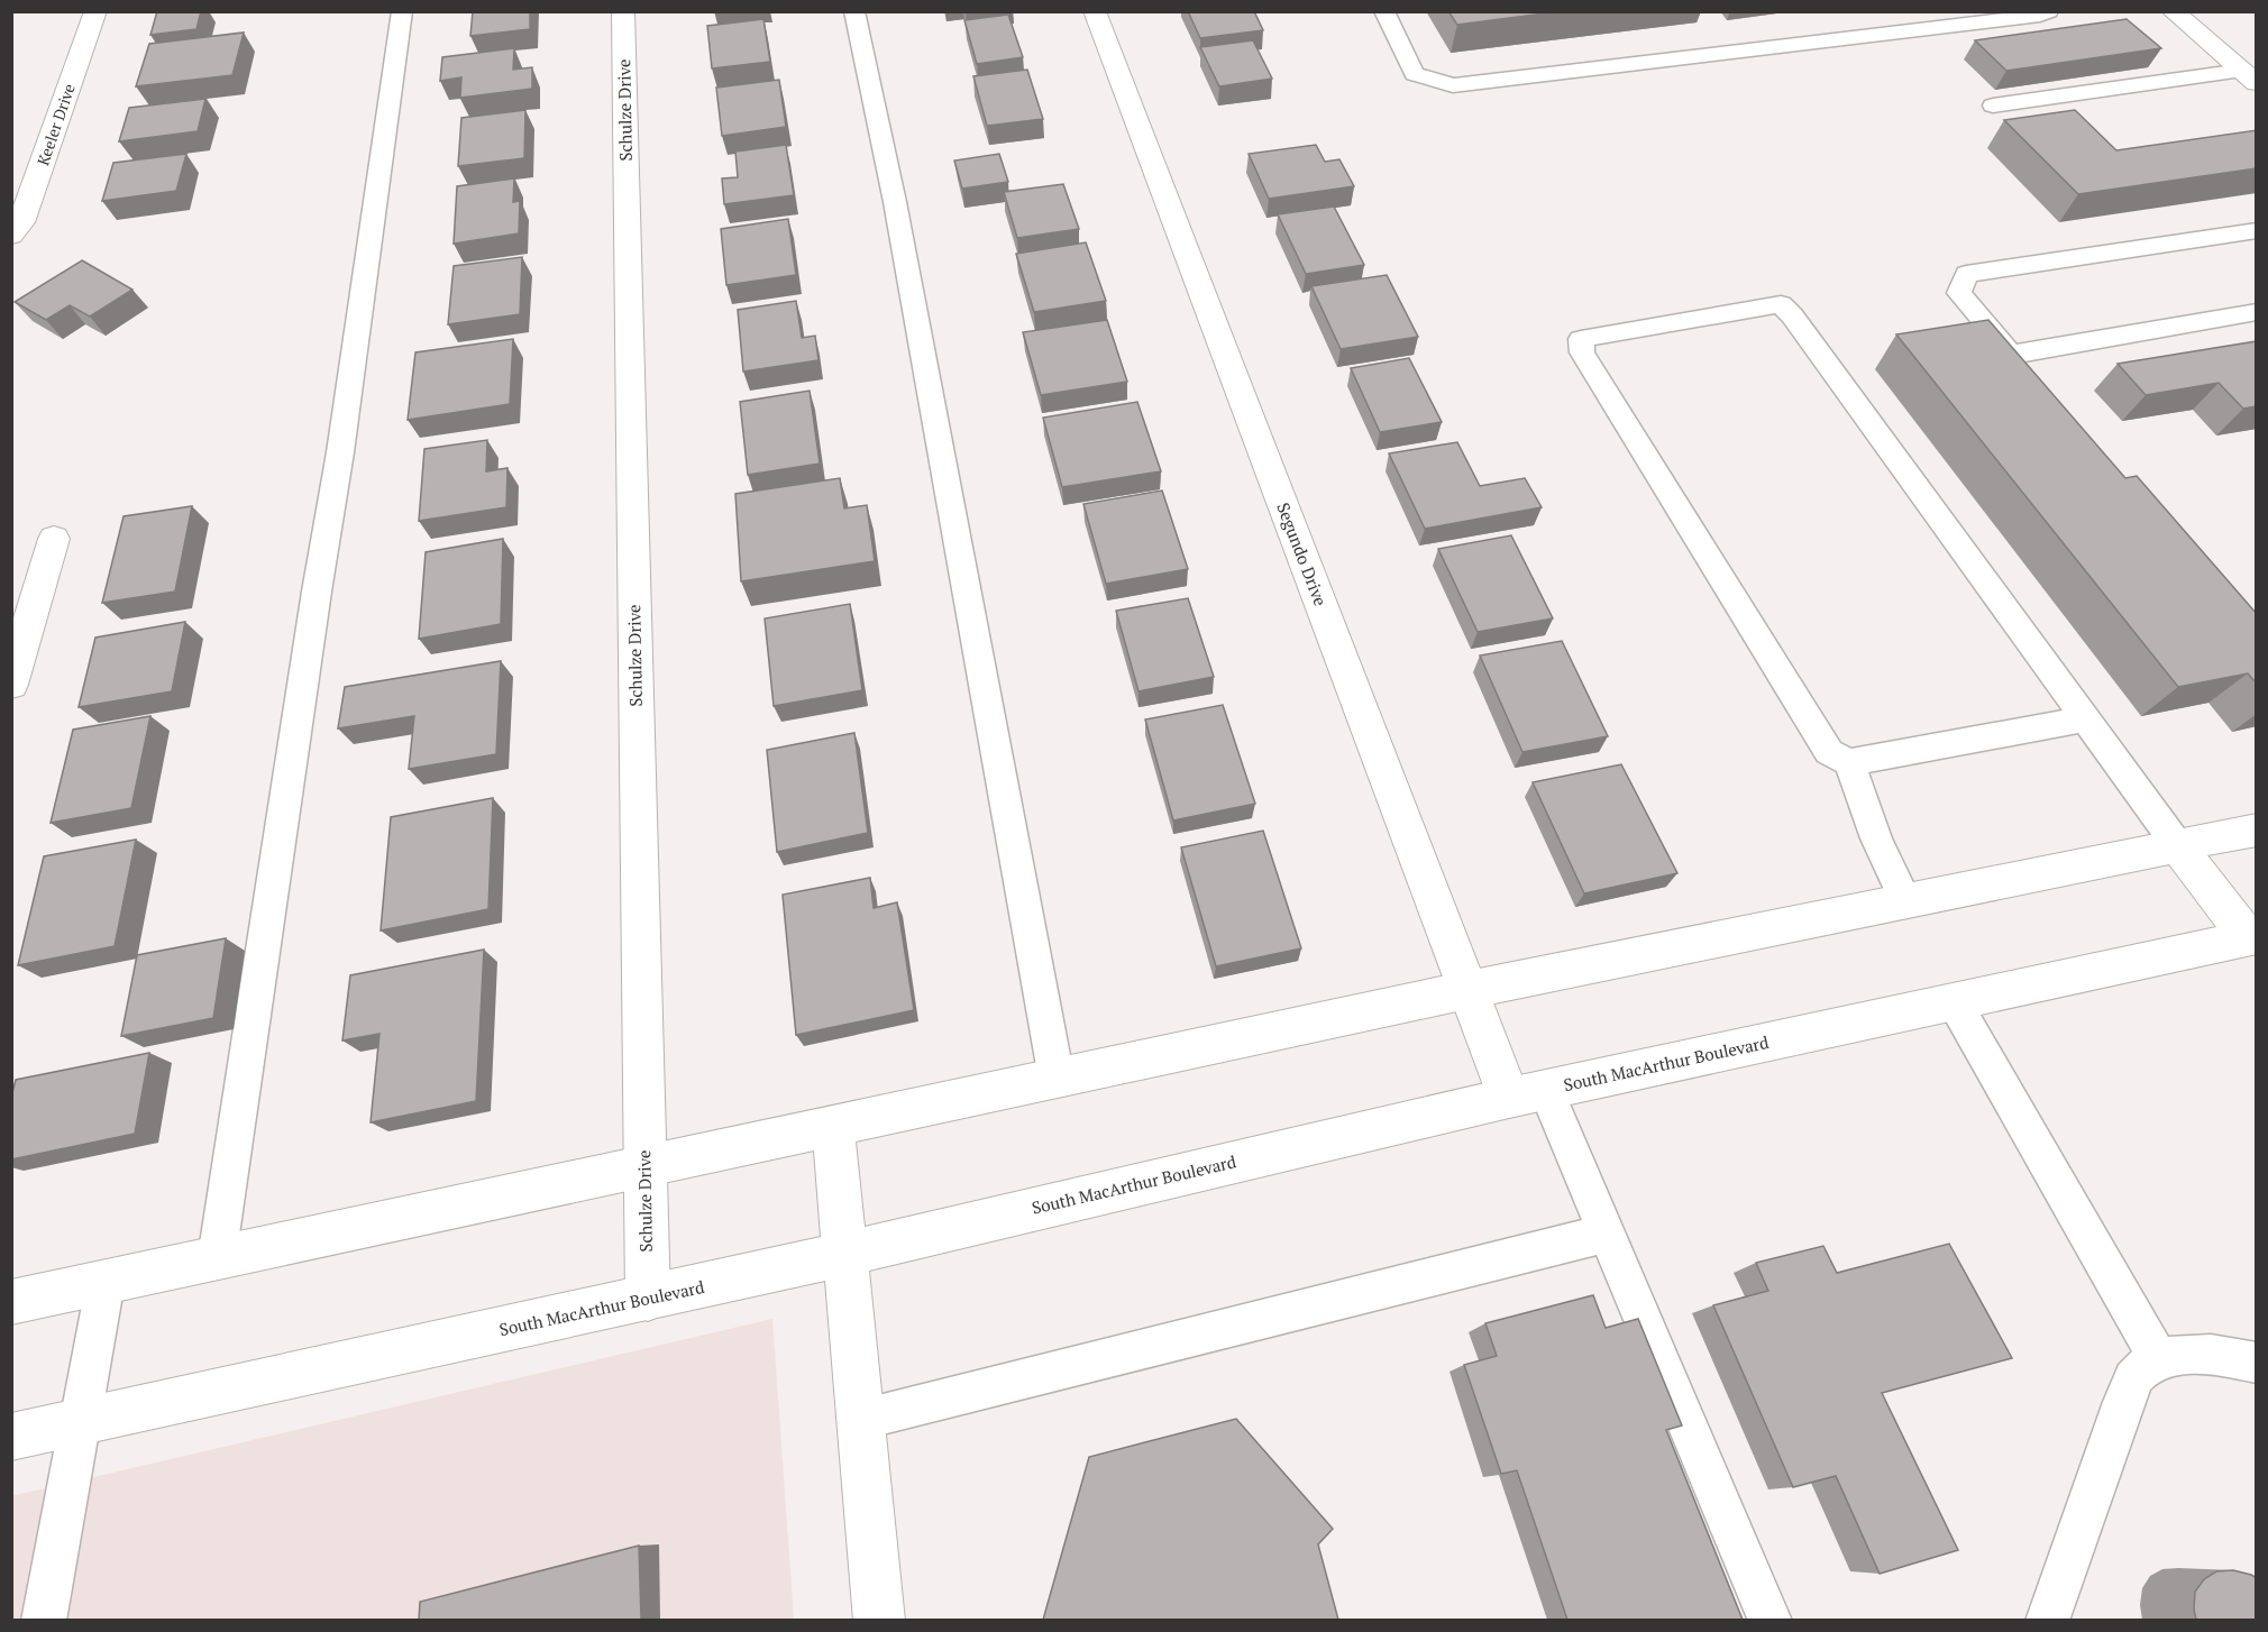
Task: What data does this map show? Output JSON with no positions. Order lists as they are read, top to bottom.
{
  "streets": {
    "street": [
      "Schulze Drive",
      "Keeler Drive",
      "Segundo Drive",
      "South MacArthur Boulevard"
    ]
  },
  "crossings": [
    ["Schulze Drive", "South MacArthur Boulevard"],
    ["Segundo Drive", "South MacArthur Boulevard"]
  ]
}
